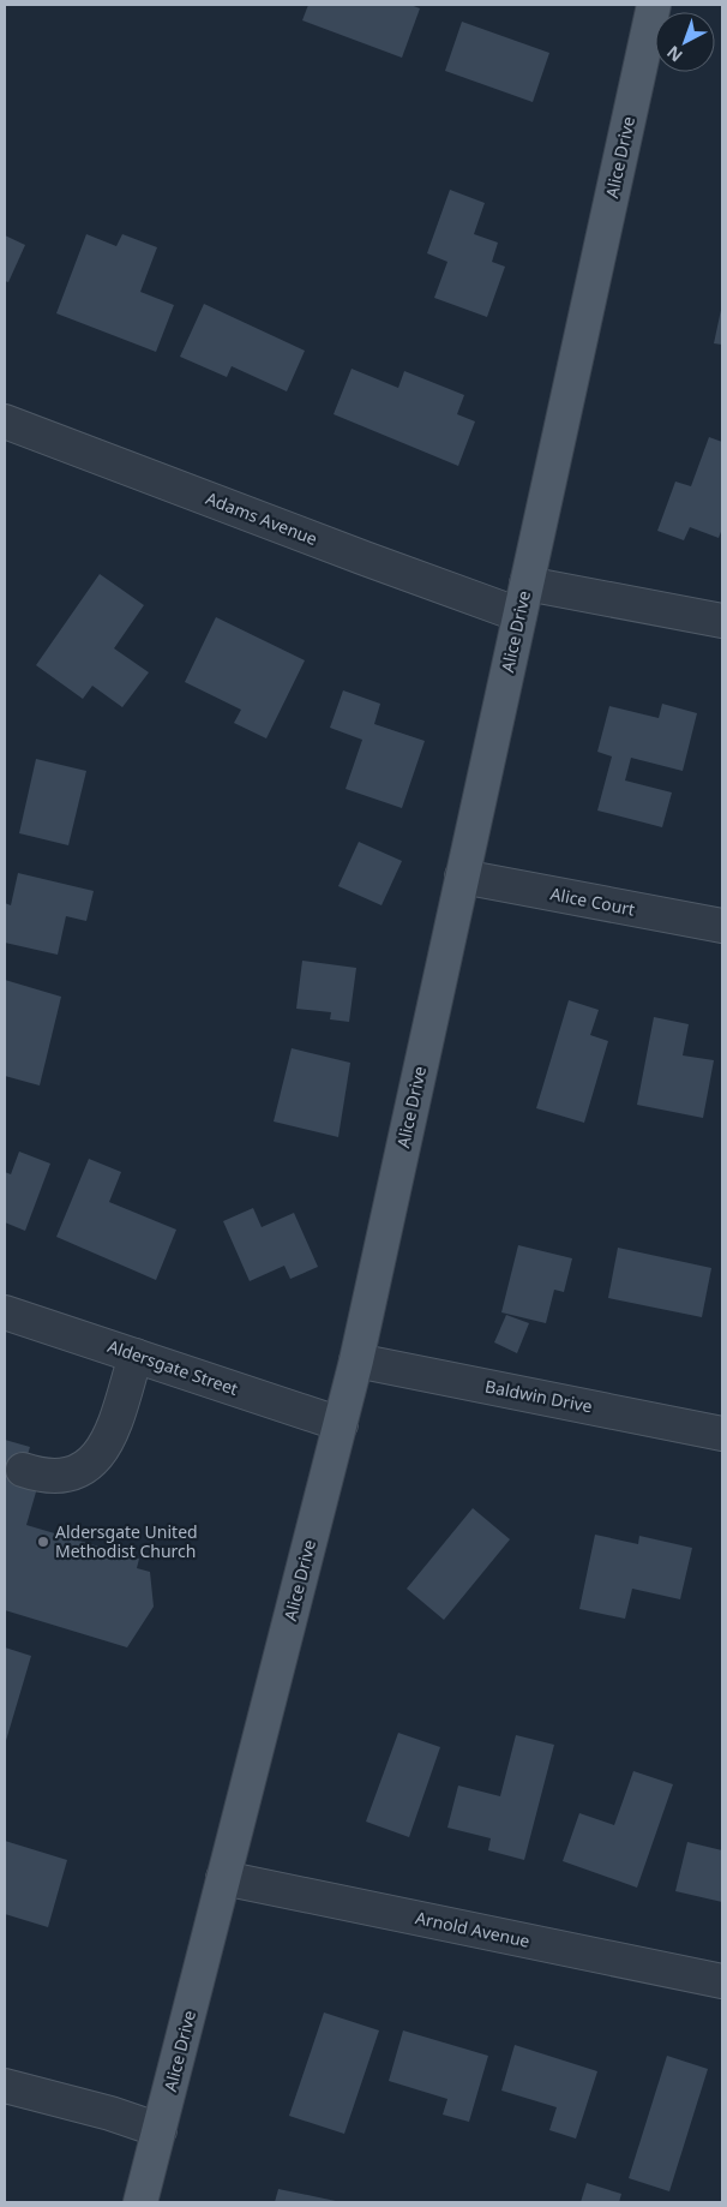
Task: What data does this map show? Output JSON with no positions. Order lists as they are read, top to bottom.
{
  "streets": {
    "main road": ["Alice Drive"],
    "street": [
      "Adams Avenue",
      "Alice Court",
      "Aldersgate Street",
      "Baldwin Drive",
      "Arnold Avenue"
    ]
  },
  "crossings": [
    ["Alice Drive", "Adams Avenue"],
    ["Alice Drive", "Alice Court"],
    ["Alice Drive", "Aldersgate Street"],
    ["Alice Drive", "Baldwin Drive"],
    ["Alice Drive", "Arnold Avenue"]
  ],
  "places": ["Aldersgate United Methodist Church"],
  "north": "bottom left"
}
